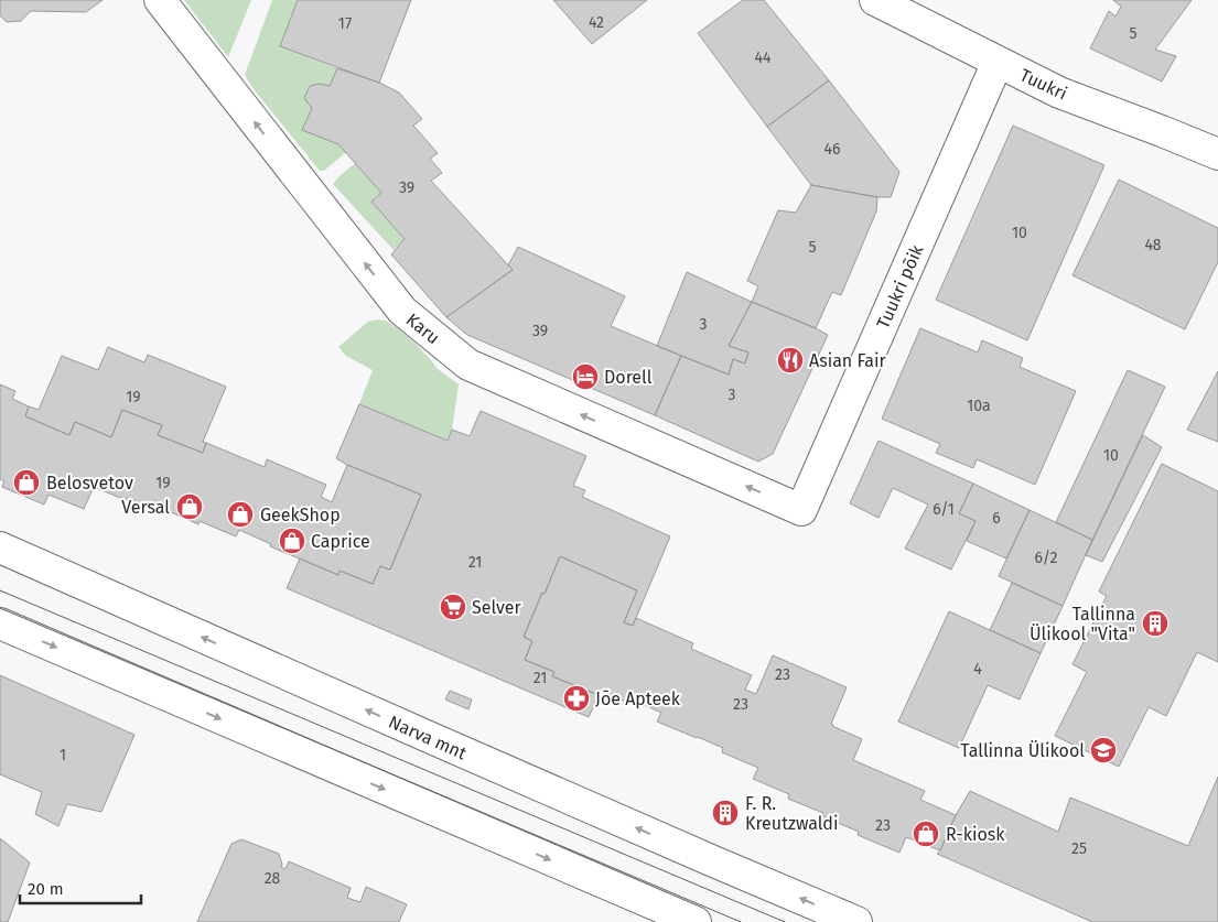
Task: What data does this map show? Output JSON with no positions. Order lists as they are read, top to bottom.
{
  "streets": {
    "street": [
      "Tuukri",
      "Tuukri põik",
      "Karu",
      "Narva mnt"
    ]
  },
  "crossings": [
    ["Tuukri", "Tuukri põik"],
    ["Tuukri põik", "Karu"]
  ],
  "one_way": ["Karu"],
  "places": {
    "restaurant": ["Asian Fair"],
    "hotel": ["Dorell"],
    "shop": [
      "Belosvetov",
      "Versal",
      "GeekShop",
      "Caprice",
      "R-kiosk"
    ],
    "supermarket": ["Selver"],
    "building": ["Tallinna Ülikool \"Vita\"", "F. R. Kreutzwaldi"],
    "pharmacy": ["Jõe Apteek"],
    "school or university": ["Tallinna Ülikool"]
  },
  "house_numbers": [
    "42",
    "17",
    "5",
    "44",
    "46",
    "39",
    "10",
    "48",
    "5",
    "3",
    "39",
    "3",
    "19",
    "10a",
    "10",
    "19",
    "6/1",
    "6",
    "6/2",
    "21",
    "4",
    "23",
    "21",
    "23",
    "1",
    "23",
    "25",
    "28"
  ],
  "scale_bar": "20 m"
}
